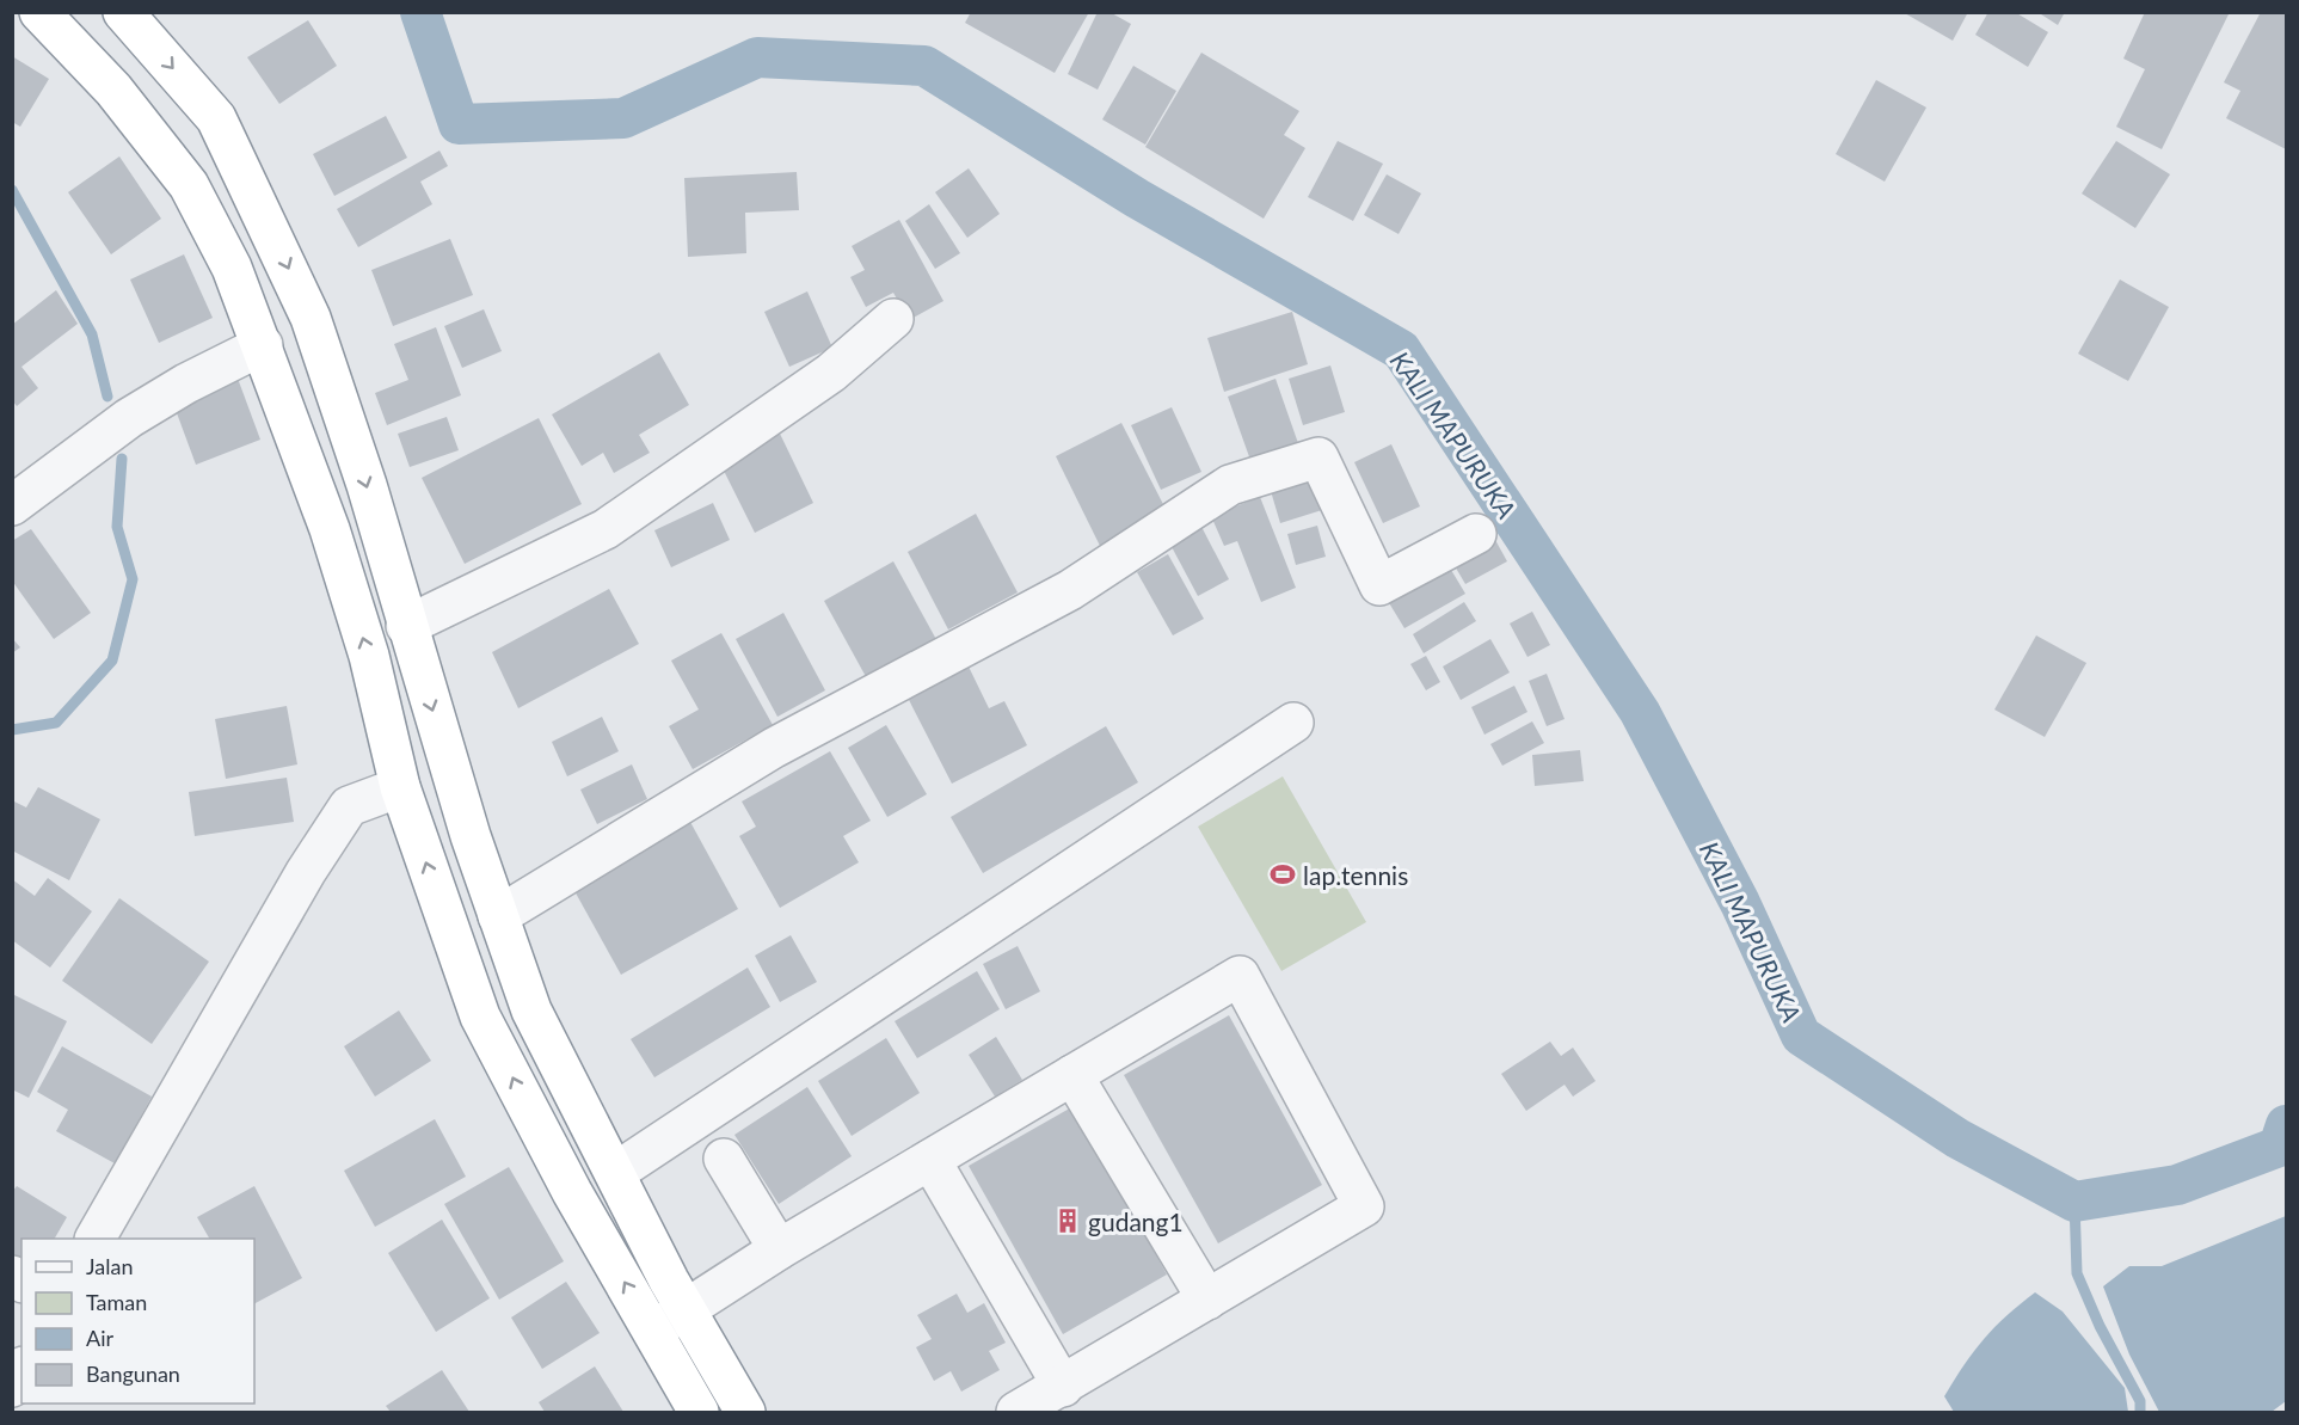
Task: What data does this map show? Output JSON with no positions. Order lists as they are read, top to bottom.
{
  "water": ["KALI MAPURUKA"],
  "places": {
    "sports": ["lap.tennis"],
    "building": ["gudang1"]
  },
  "legend": [
    "Jalan",
    "Taman",
    "Air",
    "Bangunan"
  ]
}
